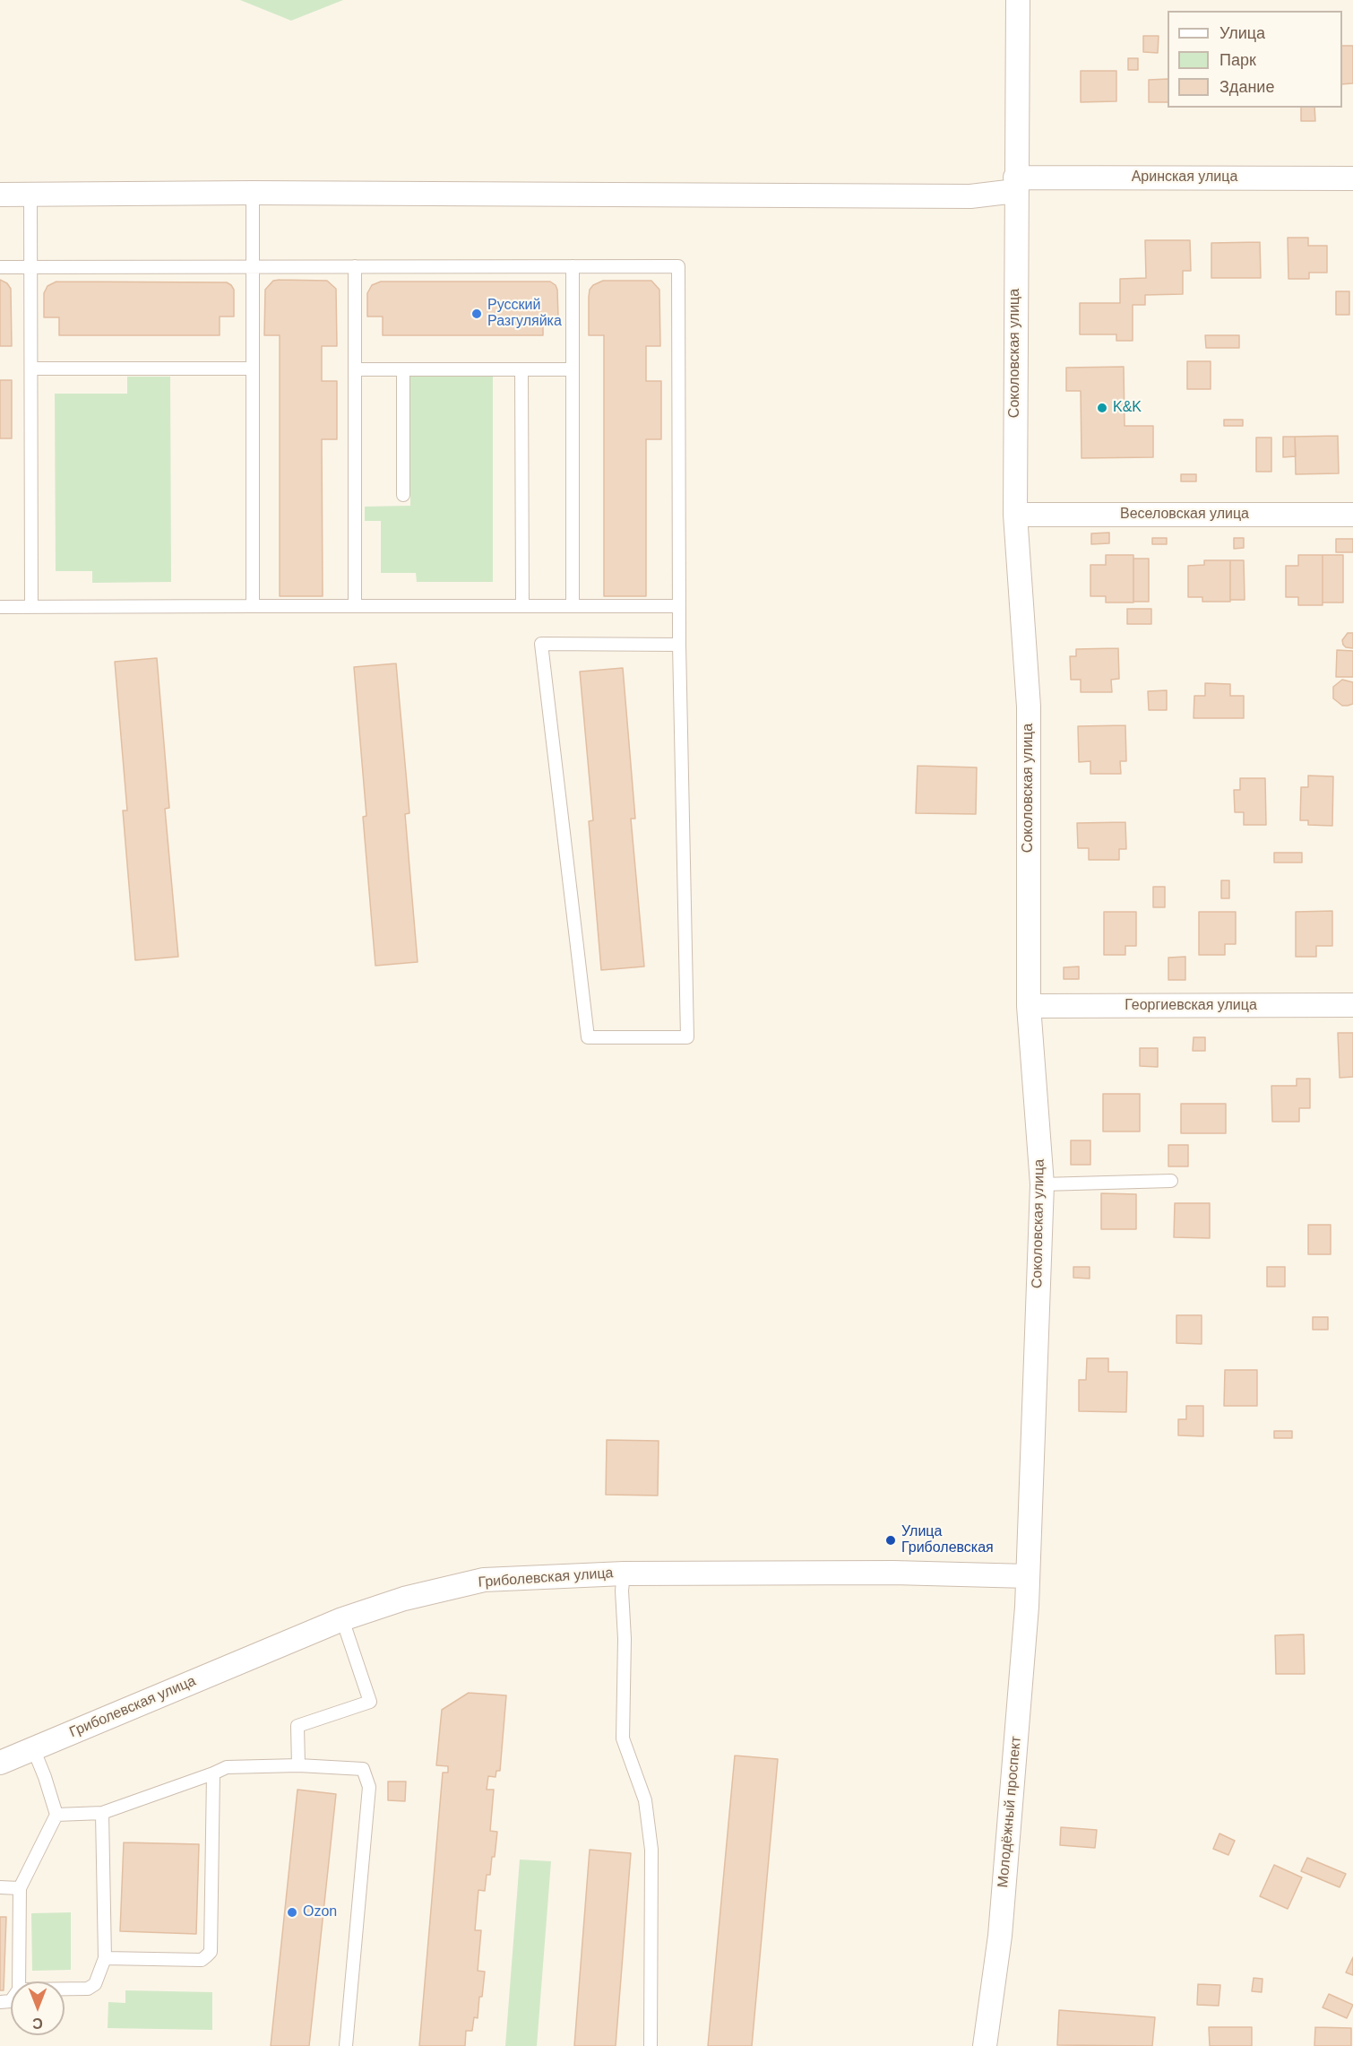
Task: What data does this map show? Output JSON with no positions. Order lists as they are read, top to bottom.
{
  "streets": {
    "street": [
      "Аринская улица",
      "Соколовская улица",
      "Веселовская улица",
      "Георгиевская улица",
      "Гриболевская улица",
      "Молодёжный проспект"
    ]
  },
  "crossings": [
    ["Аринская улица", "Соколовская улица"],
    ["Соколовская улица", "Веселовская улица"],
    ["Соколовская улица", "Георгиевская улица"],
    ["Соколовская улица", "Гриболевская улица"],
    ["Соколовская улица", "Молодёжный проспект"],
    ["Гриболевская улица", "Молодёжный проспект"]
  ],
  "places": [
    "Русский Разгуляйка",
    "K&K",
    "Улица Гриболевская",
    "Ozon"
  ],
  "legend": ["Улица", "Парк", "Здание"],
  "north": "bottom"
}
